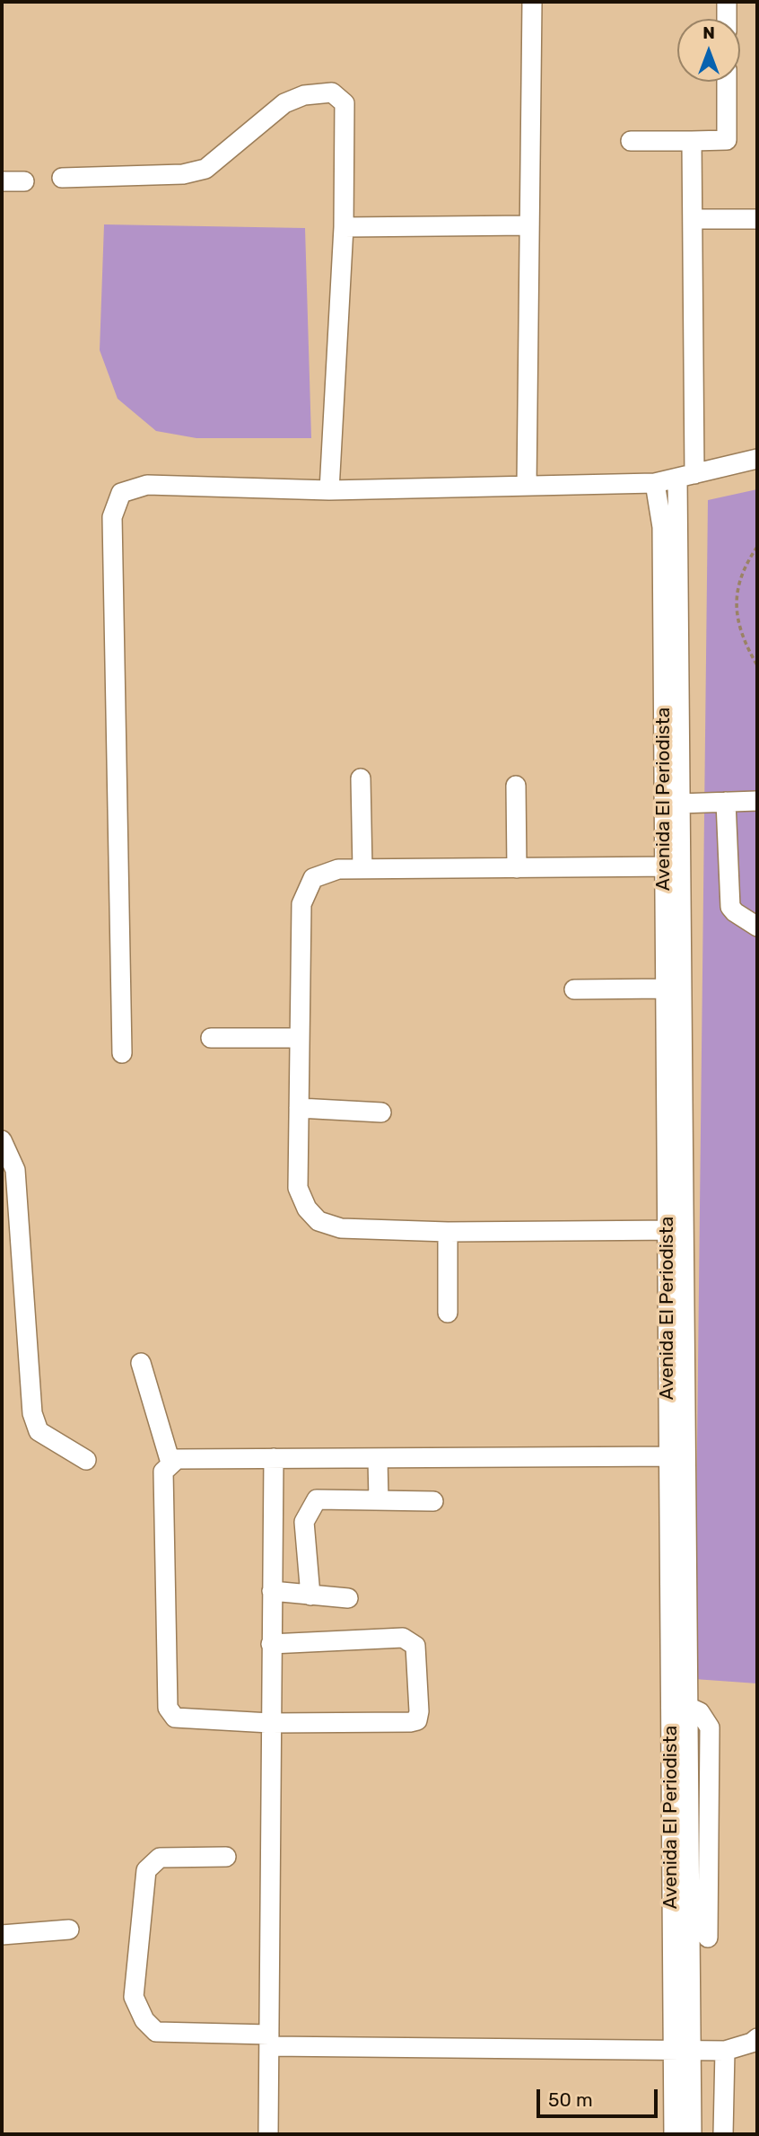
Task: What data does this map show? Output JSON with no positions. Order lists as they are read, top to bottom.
{
  "streets": {
    "street": ["Avenida El Periodista"]
  },
  "scale_bar": "50 m",
  "north": "top"
}
